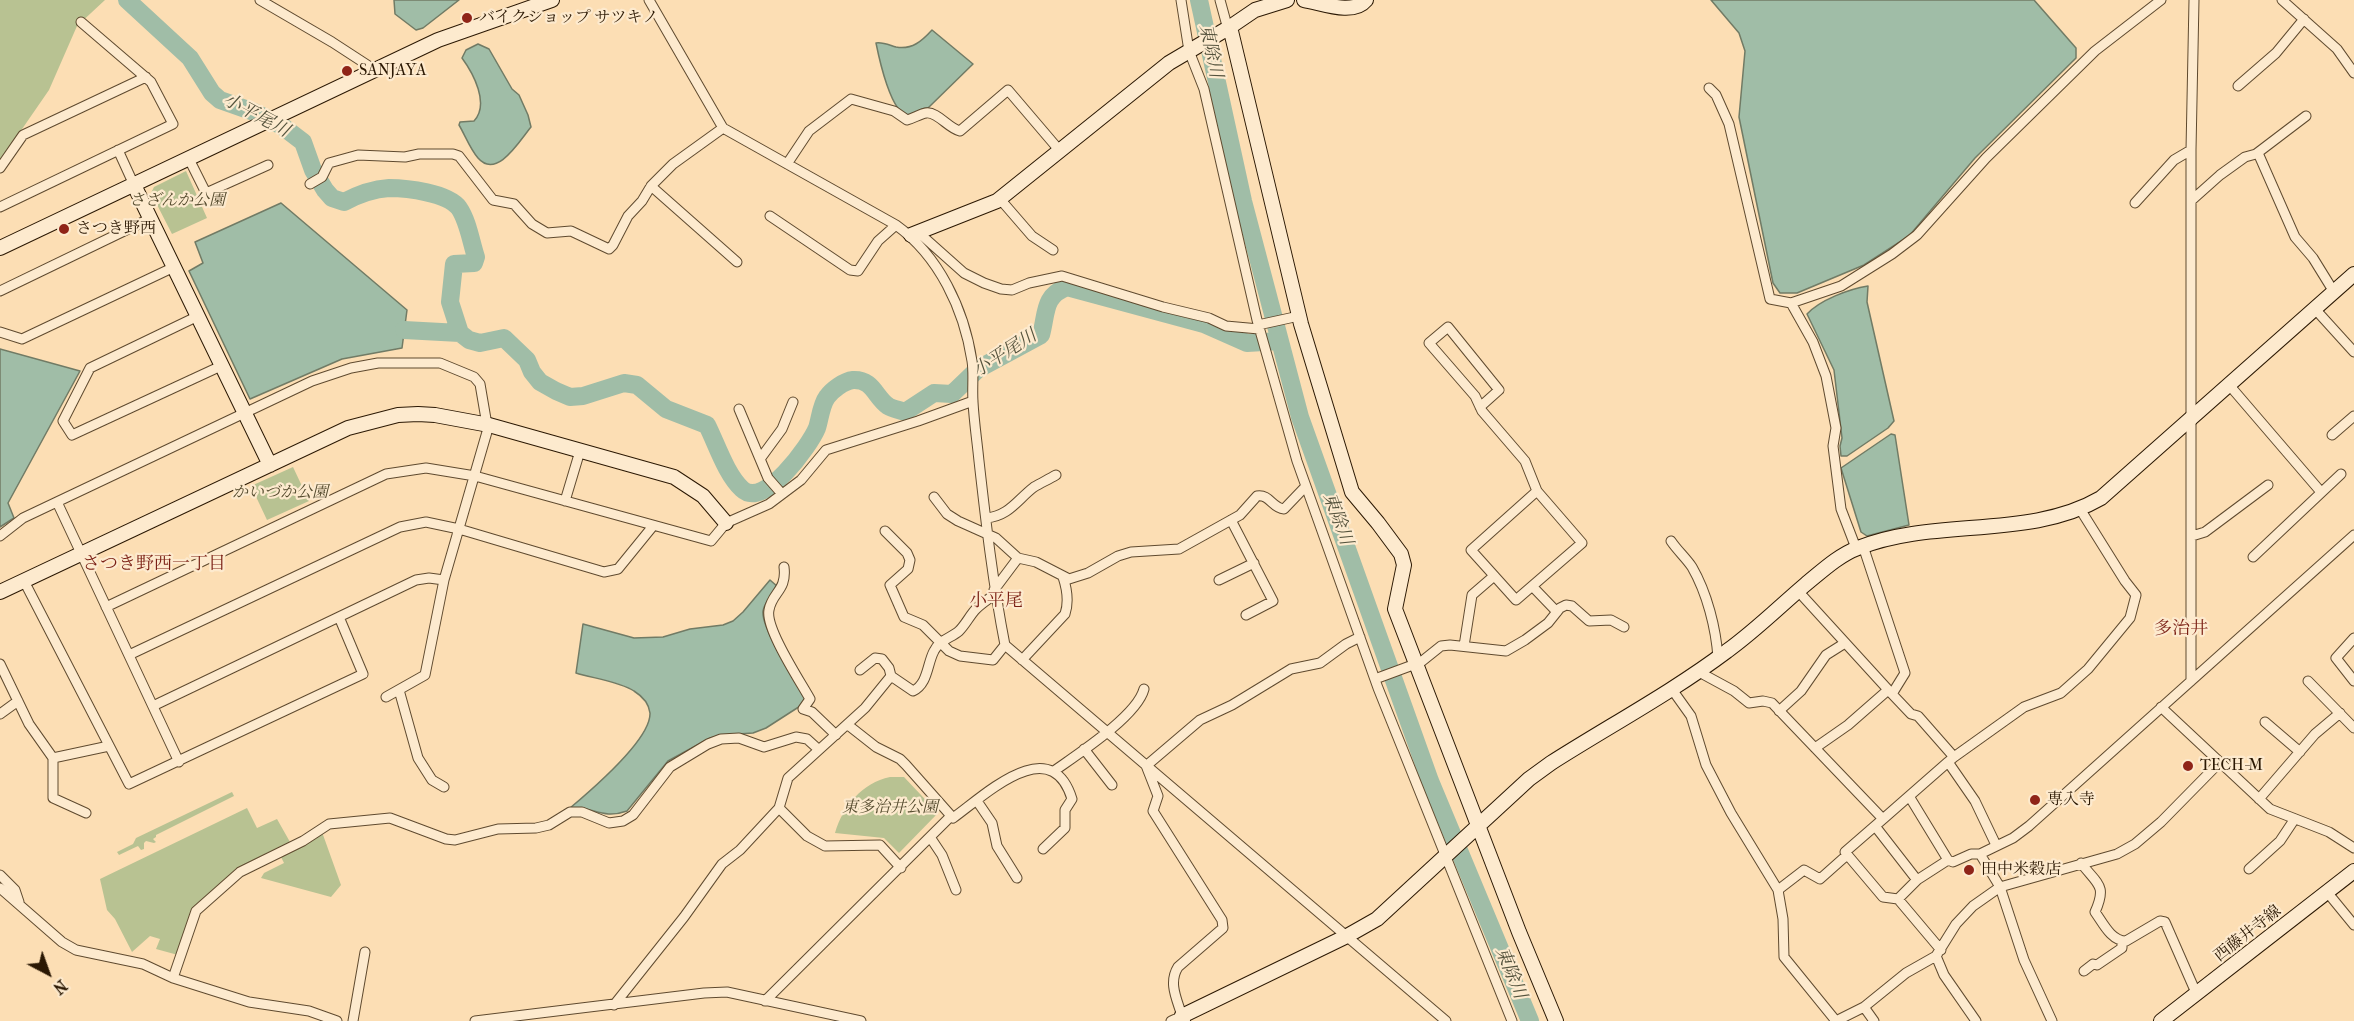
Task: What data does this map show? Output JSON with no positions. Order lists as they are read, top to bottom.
{
  "streets": {
    "street": ["西藤井寺線"]
  },
  "districts": ["さつき野西一丁目", "小平尾", "多治井"],
  "water": ["東除川", "小平尾川"],
  "parks": ["さざんか公園", "かいづか公園", "東多治井公園"],
  "places": [
    "バイクショップ サツキノ",
    "SANJAYA",
    "さつき野西",
    "TECH-M",
    "専入寺",
    "田中米穀店"
  ],
  "north": "bottom right"
}
